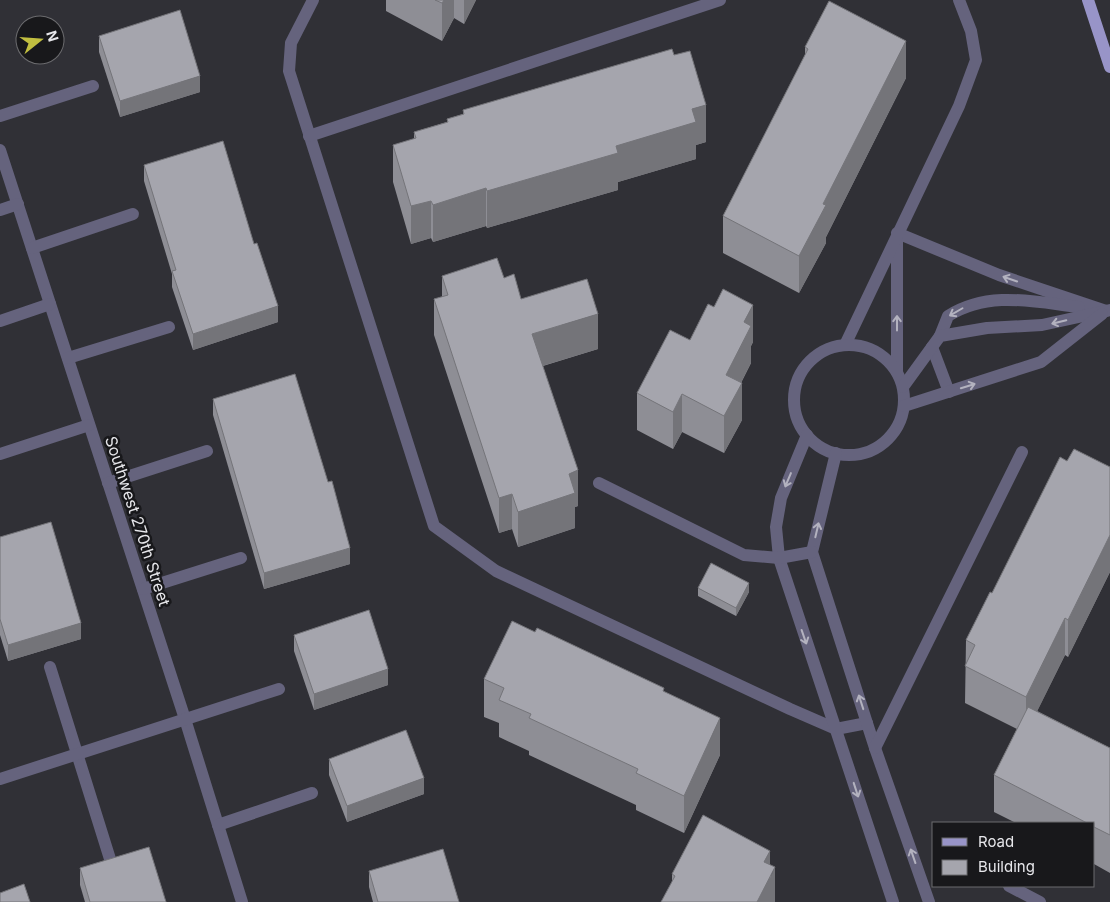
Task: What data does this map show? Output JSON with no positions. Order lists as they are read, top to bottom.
{
  "streets": {
    "street": ["Southwest 270th Street"]
  },
  "legend": ["Road", "Building"],
  "north": "right"
}
